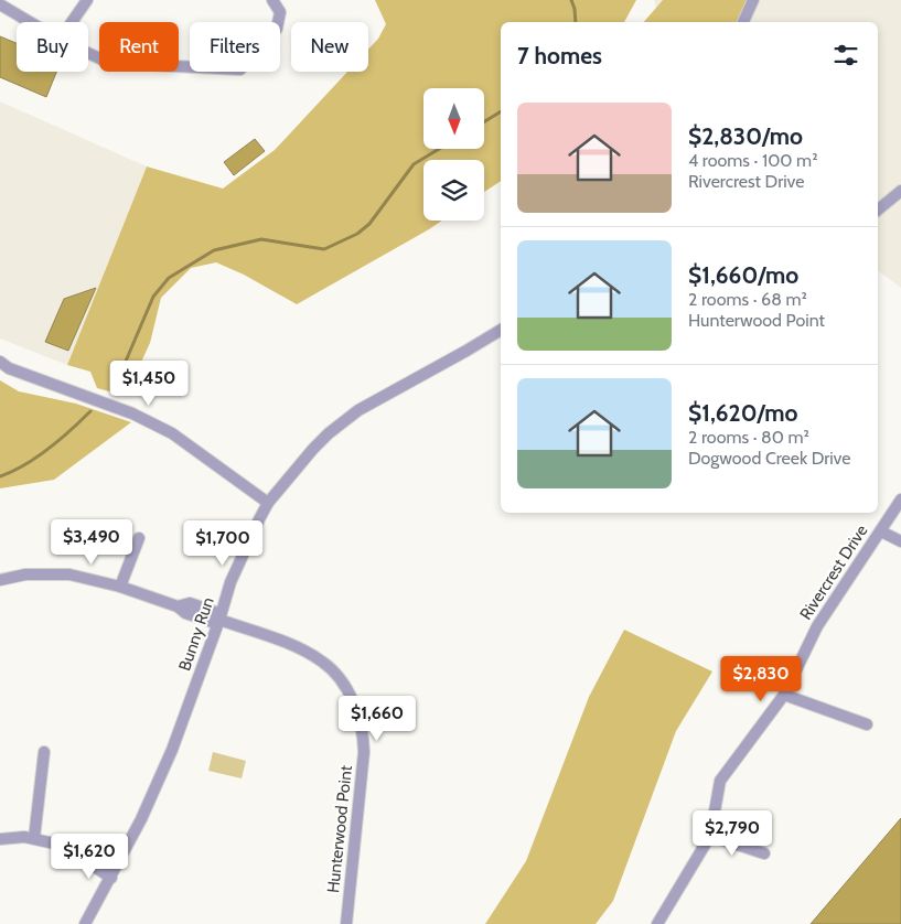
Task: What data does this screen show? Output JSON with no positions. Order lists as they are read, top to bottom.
{
  "streets": {
    "street": ["Rivercrest Drive", "Bunny Run", "Hunterwood Point"]
  },
  "crossings": [
    ["Bunny Run", "Hunterwood Point"]
  ],
  "north": "bottom",
  "page": {
    "chip": [
      "Buy",
      "Rent",
      "Filters",
      "New"
    ],
    "heading": "7 homes",
    "list": [
      {
        "name": "$2,830/mo",
        "note": "4 rooms · 100 m² · Rivercrest Drive"
      },
      {
        "name": "$1,660/mo",
        "note": "2 rooms · 68 m² · Hunterwood Point"
      },
      {
        "name": "$1,620/mo",
        "note": "2 rooms · 80 m² · Dogwood Creek Drive"
      }
    ],
    "price": [
      "$1,450",
      "$3,490",
      "$1,700",
      "$2,830",
      "$1,660",
      "$2,790",
      "$1,620"
    ]
  }
}
